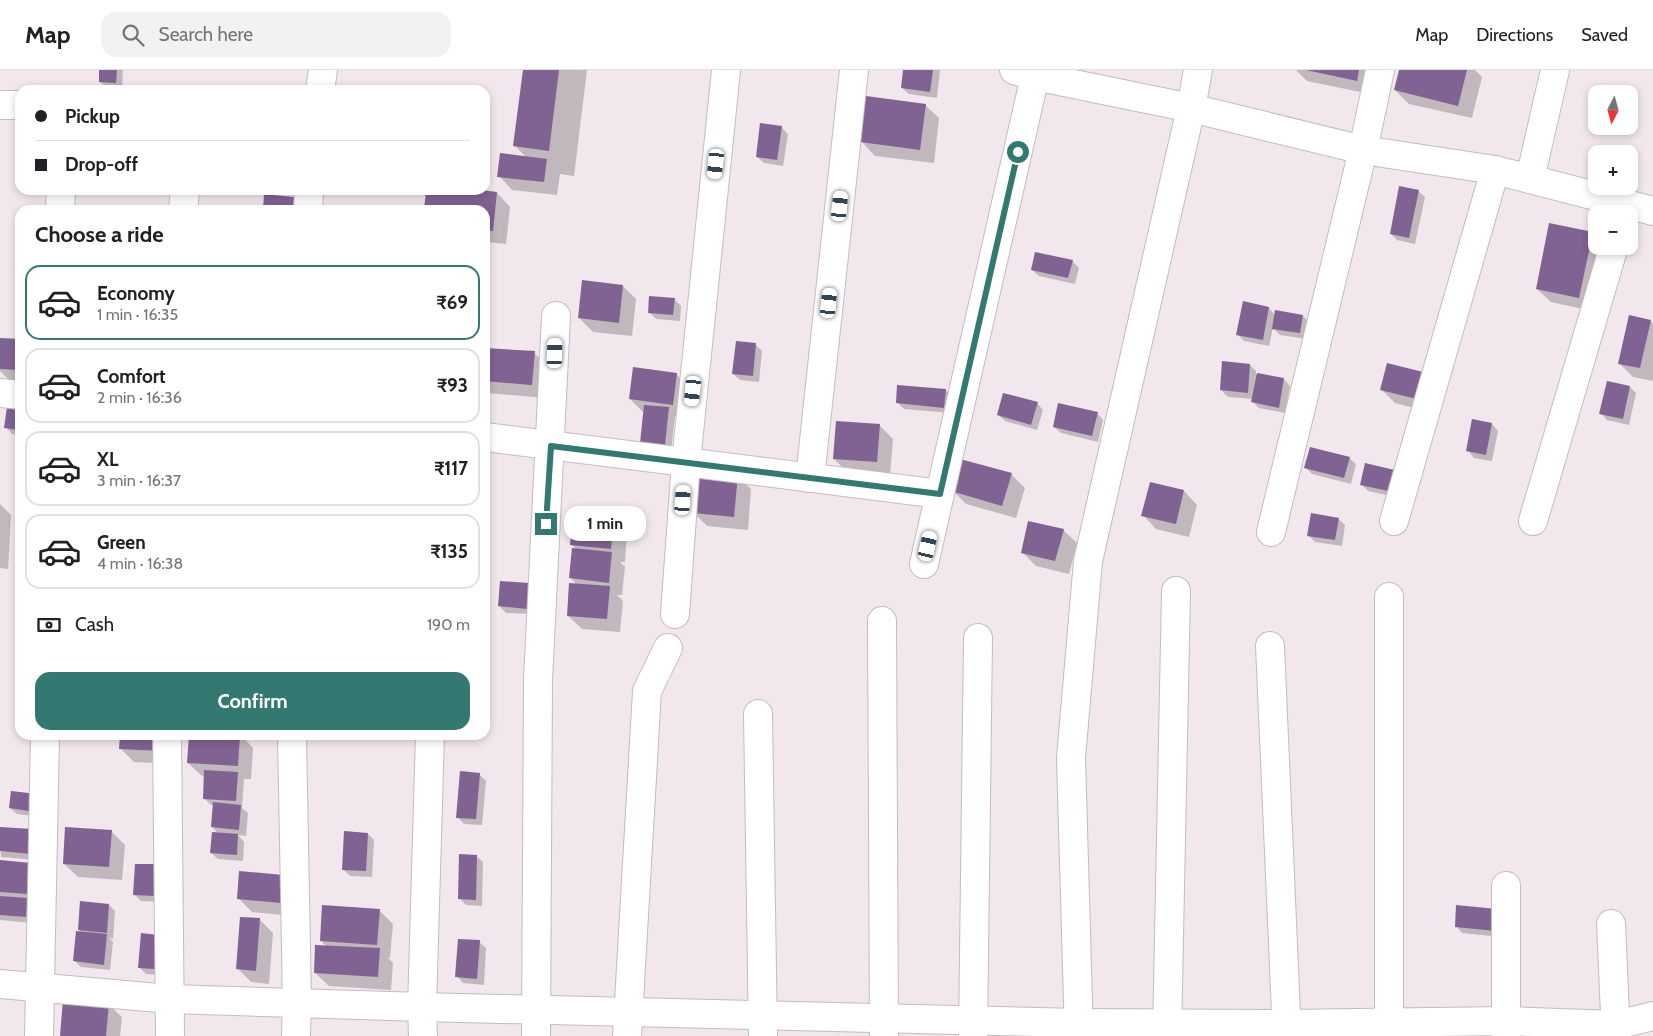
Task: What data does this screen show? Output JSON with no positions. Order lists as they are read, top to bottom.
{
  "north": "bottom",
  "page": {
    "header": "Map",
    "search": "Search here",
    "nav": ["Map", "Directions", "Saved"],
    "map_buttons": ["+", "−"],
    "banner": ["Pickup", "Drop-off"],
    "heading": "Choose a ride",
    "list": [
      {
        "name": "Economy",
        "note": "1 min · 16:35",
        "value": "₹69"
      },
      {
        "name": "Comfort",
        "note": "2 min · 16:36",
        "value": "₹93"
      },
      {
        "name": "XL",
        "note": "3 min · 16:37",
        "value": "₹117"
      },
      {
        "name": "Green",
        "note": "4 min · 16:38",
        "value": "₹135"
      }
    ],
    "bubble": "1 min",
    "pay": ["Cash", "190 m"],
    "buttons": "Confirm"
  }
}
